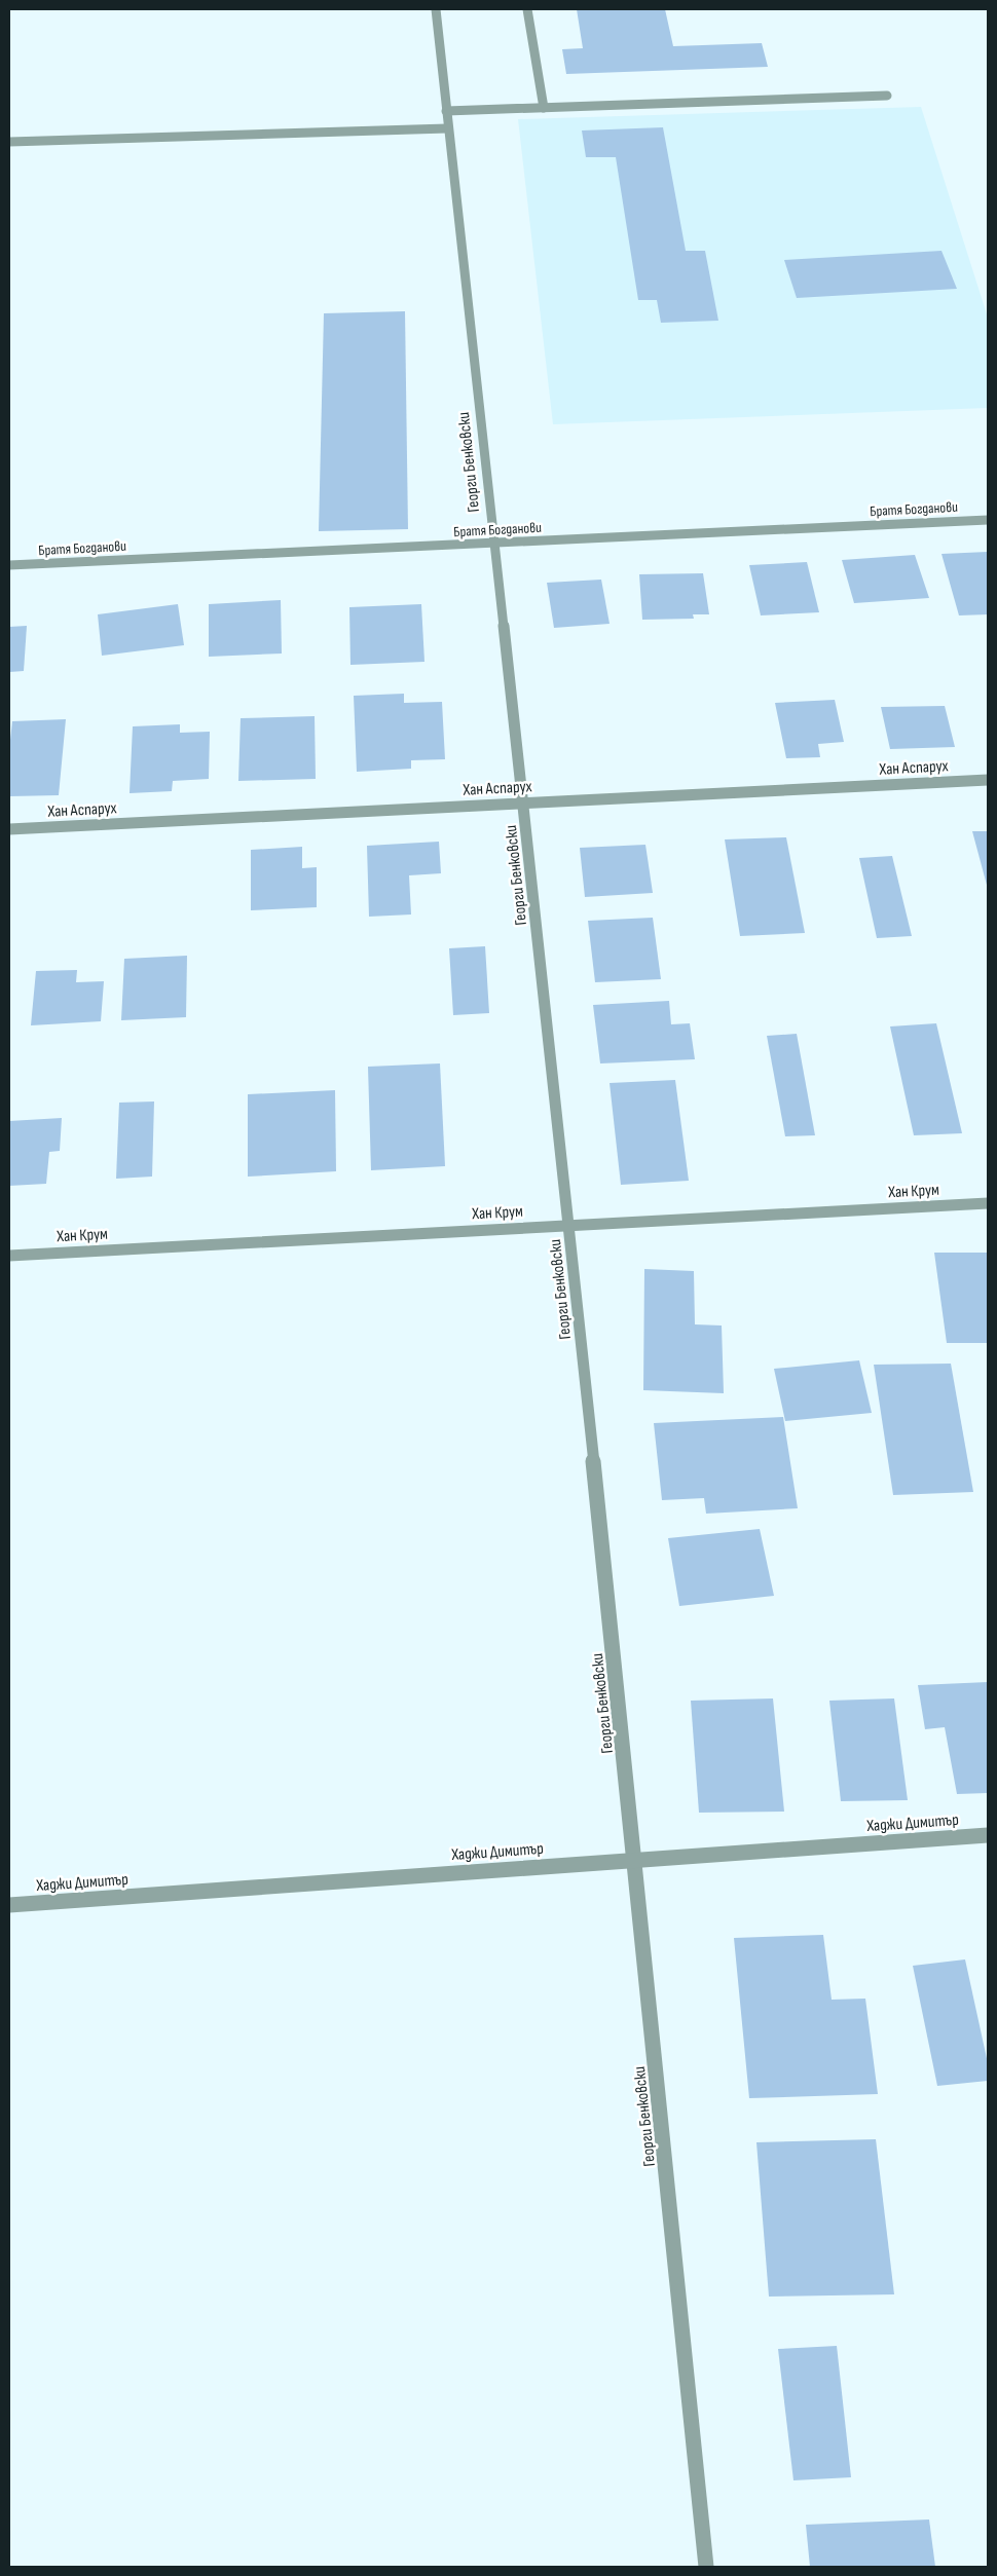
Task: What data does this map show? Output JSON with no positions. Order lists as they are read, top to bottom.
{
  "streets": {
    "street": [
      "Георги Бенковски",
      "Братя Богданови",
      "Хан Аспарух",
      "Хан Крум",
      "Хаджи Димитър"
    ]
  },
  "crossings": [
    ["Георги Бенковски", "Братя Богданови"],
    ["Георги Бенковски", "Хан Аспарух"],
    ["Георги Бенковски", "Хан Крум"],
    ["Георги Бенковски", "Хаджи Димитър"]
  ]
}
